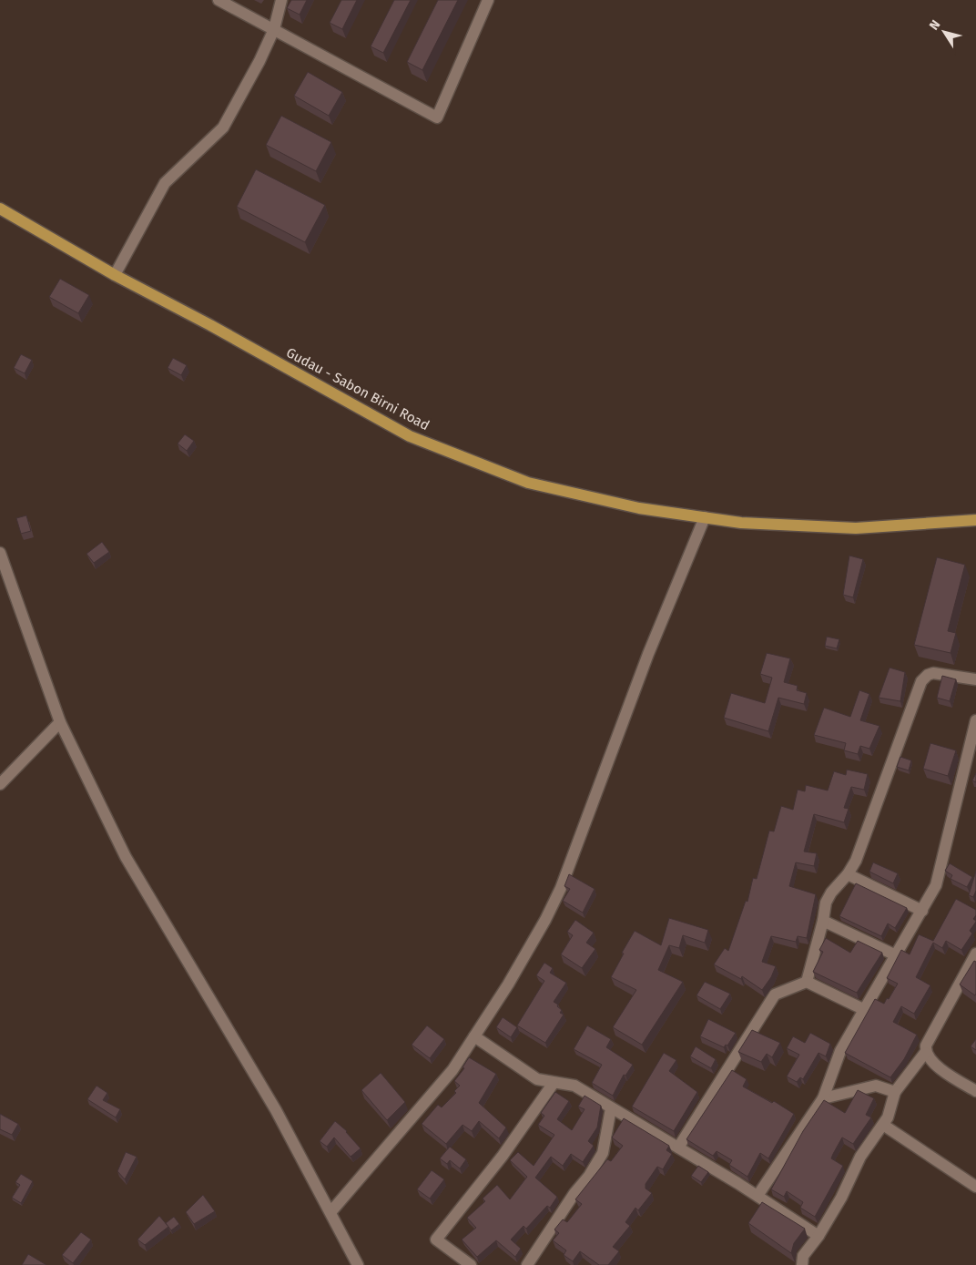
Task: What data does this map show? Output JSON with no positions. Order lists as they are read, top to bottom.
{
  "streets": {
    "main road": ["Gudau - Sabon Birni Road"]
  },
  "north": "top left"
}
